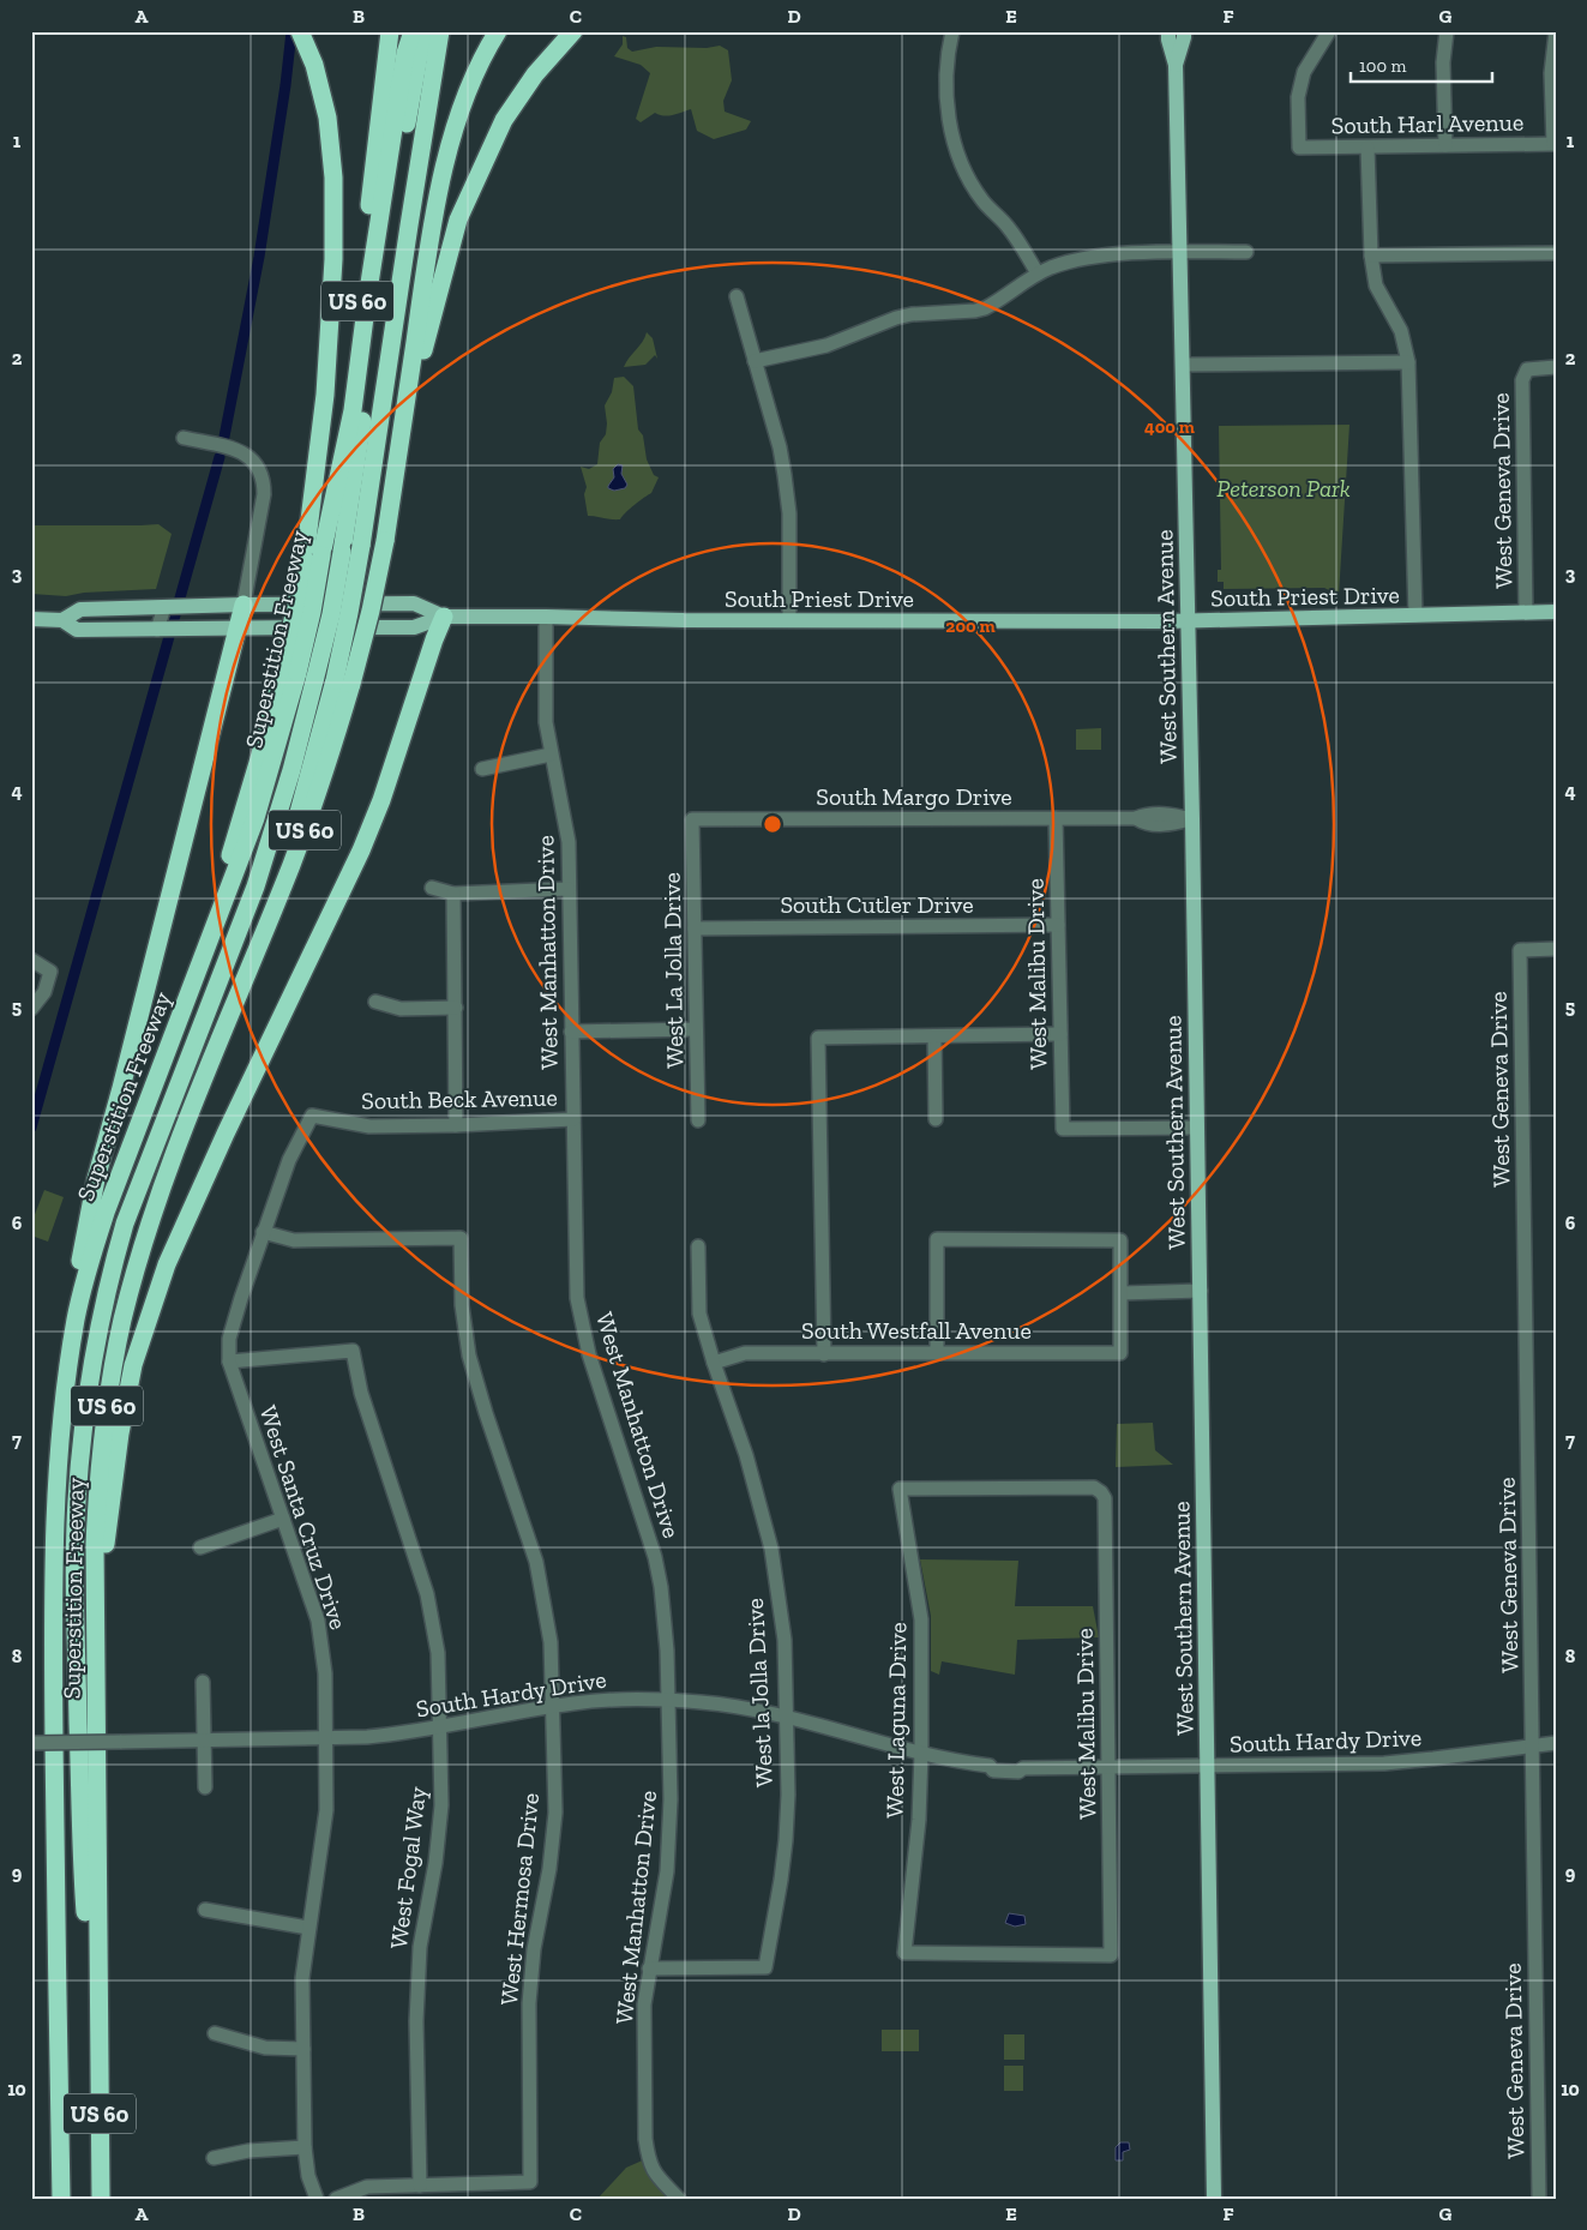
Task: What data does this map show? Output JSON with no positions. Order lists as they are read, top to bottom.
{
  "streets": {
    "highway": ["US 60", "Superstition Freeway"],
    "main road": ["South Priest Drive", "West Southern Avenue"],
    "street": [
      "South Harl Avenue",
      "West Geneva Drive",
      "South Margo Drive",
      "South Cutler Drive",
      "West Manhatton Drive",
      "West La Jolla Drive",
      "West Malibu Drive",
      "South Beck Avenue",
      "South Westfall Avenue",
      "West Santa Cruz Drive",
      "West la Jolla Drive",
      "South Hardy Drive",
      "West Laguna Drive",
      "West Fogal Way",
      "West Hermosa Drive"
    ]
  },
  "crossings": [
    ["US 60", "Superstition Freeway"],
    ["West Geneva Drive", "South Priest Drive"],
    ["West Geneva Drive", "South Hardy Drive"],
    ["South Priest Drive", "West Southern Avenue"],
    ["South Priest Drive", "West Manhatton Drive"],
    ["West Southern Avenue", "South Margo Drive"],
    ["West Southern Avenue", "West Malibu Drive"],
    ["West Southern Avenue", "South Hardy Drive"],
    ["South Margo Drive", "West La Jolla Drive"],
    ["South Margo Drive", "West Malibu Drive"],
    ["South Cutler Drive", "West La Jolla Drive"],
    ["South Cutler Drive", "West Malibu Drive"],
    ["West Manhatton Drive", "South Beck Avenue"],
    ["West Manhatton Drive", "West la Jolla Drive"],
    ["West Manhatton Drive", "South Hardy Drive"],
    ["West Malibu Drive", "South Hardy Drive"],
    ["West Malibu Drive", "West Laguna Drive"],
    ["South Beck Avenue", "West Santa Cruz Drive"],
    ["South Westfall Avenue", "West la Jolla Drive"],
    ["West Santa Cruz Drive", "South Hardy Drive"],
    ["West Santa Cruz Drive", "West Fogal Way"],
    ["West Santa Cruz Drive", "West Hermosa Drive"],
    ["West la Jolla Drive", "South Hardy Drive"],
    ["South Hardy Drive", "West Laguna Drive"],
    ["South Hardy Drive", "West Fogal Way"],
    ["South Hardy Drive", "West Hermosa Drive"],
    ["West Fogal Way", "West Hermosa Drive"]
  ],
  "parks": ["Peterson Park"],
  "scale_bar": "100 m",
  "grid": {
    "columns": [
      "A",
      "B",
      "C",
      "D",
      "E",
      "F",
      "G"
    ],
    "rows": [
      "1",
      "2",
      "3",
      "4",
      "5",
      "6",
      "7",
      "8",
      "9",
      "10"
    ]
  },
  "rings": ["400 m", "200 m"]
}
